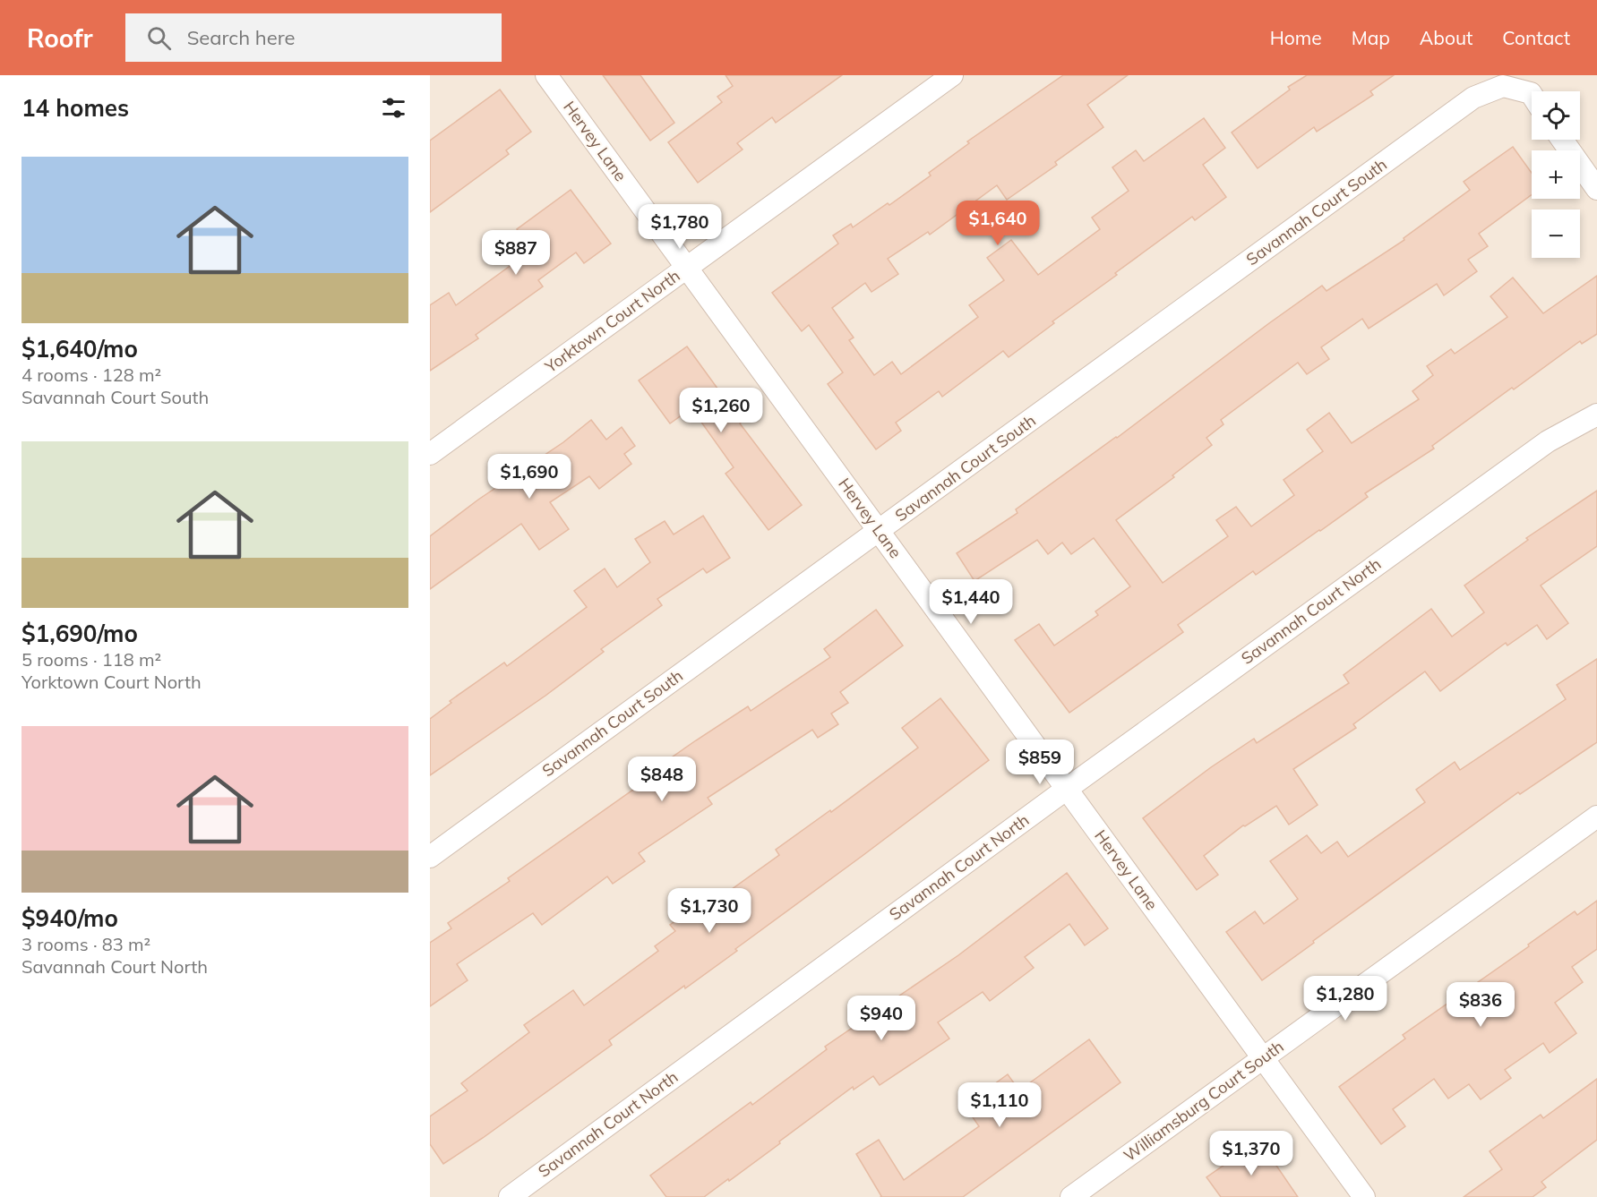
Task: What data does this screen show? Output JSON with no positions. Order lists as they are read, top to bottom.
{
  "streets": {
    "street": [
      "Hervey Lane",
      "Savannah Court South",
      "Yorktown Court North",
      "Savannah Court North",
      "Williamsburg Court South"
    ]
  },
  "crossings": [
    ["Hervey Lane", "Savannah Court South"],
    ["Hervey Lane", "Yorktown Court North"],
    ["Hervey Lane", "Savannah Court North"],
    ["Hervey Lane", "Williamsburg Court South"]
  ],
  "page": {
    "header": "Roofr",
    "search": "Search here",
    "nav": [
      "Home",
      "Map",
      "About",
      "Contact"
    ],
    "heading": "14 homes",
    "map_buttons": ["+", "−"],
    "list": [
      {
        "name": "$1,640/mo",
        "note": "4 rooms · 128 m² · Savannah Court South"
      },
      {
        "name": "$1,690/mo",
        "note": "5 rooms · 118 m² · Yorktown Court North"
      },
      {
        "name": "$940/mo",
        "note": "3 rooms · 83 m² · Savannah Court North"
      }
    ],
    "price": [
      "$1,640",
      "$1,780",
      "$887",
      "$1,260",
      "$1,690",
      "$1,440",
      "$859",
      "$848",
      "$1,730",
      "$1,280",
      "$836",
      "$940",
      "$1,110",
      "$1,370"
    ]
  }
}
